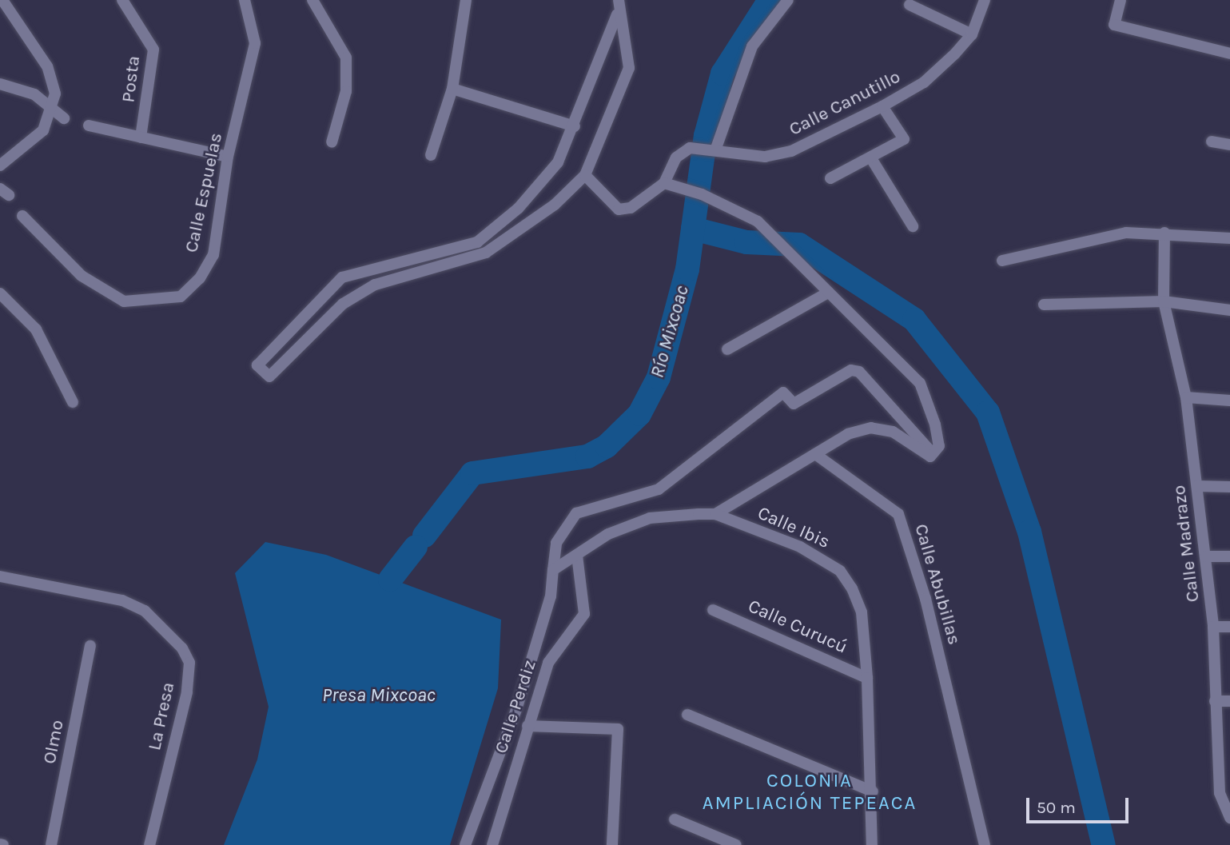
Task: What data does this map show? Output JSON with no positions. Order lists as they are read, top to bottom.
{
  "streets": {
    "street": [
      "Posta",
      "Calle Canutillo",
      "Calle Espuelas",
      "Calle Ibis",
      "Calle Madrazo",
      "Calle Abubillas",
      "Calle Curucú",
      "Calle Perdiz",
      "La Presa",
      "Olmo"
    ]
  },
  "crossings": [
    ["Calle Ibis", "Calle Curucú"],
    ["Calle Ibis", "Calle Perdiz"]
  ],
  "districts": ["COLONIA AMPLIACIÓN TEPEACA"],
  "water": ["Río Mixcoac", "Presa Mixcoac"],
  "scale_bar": "50 m"
}
